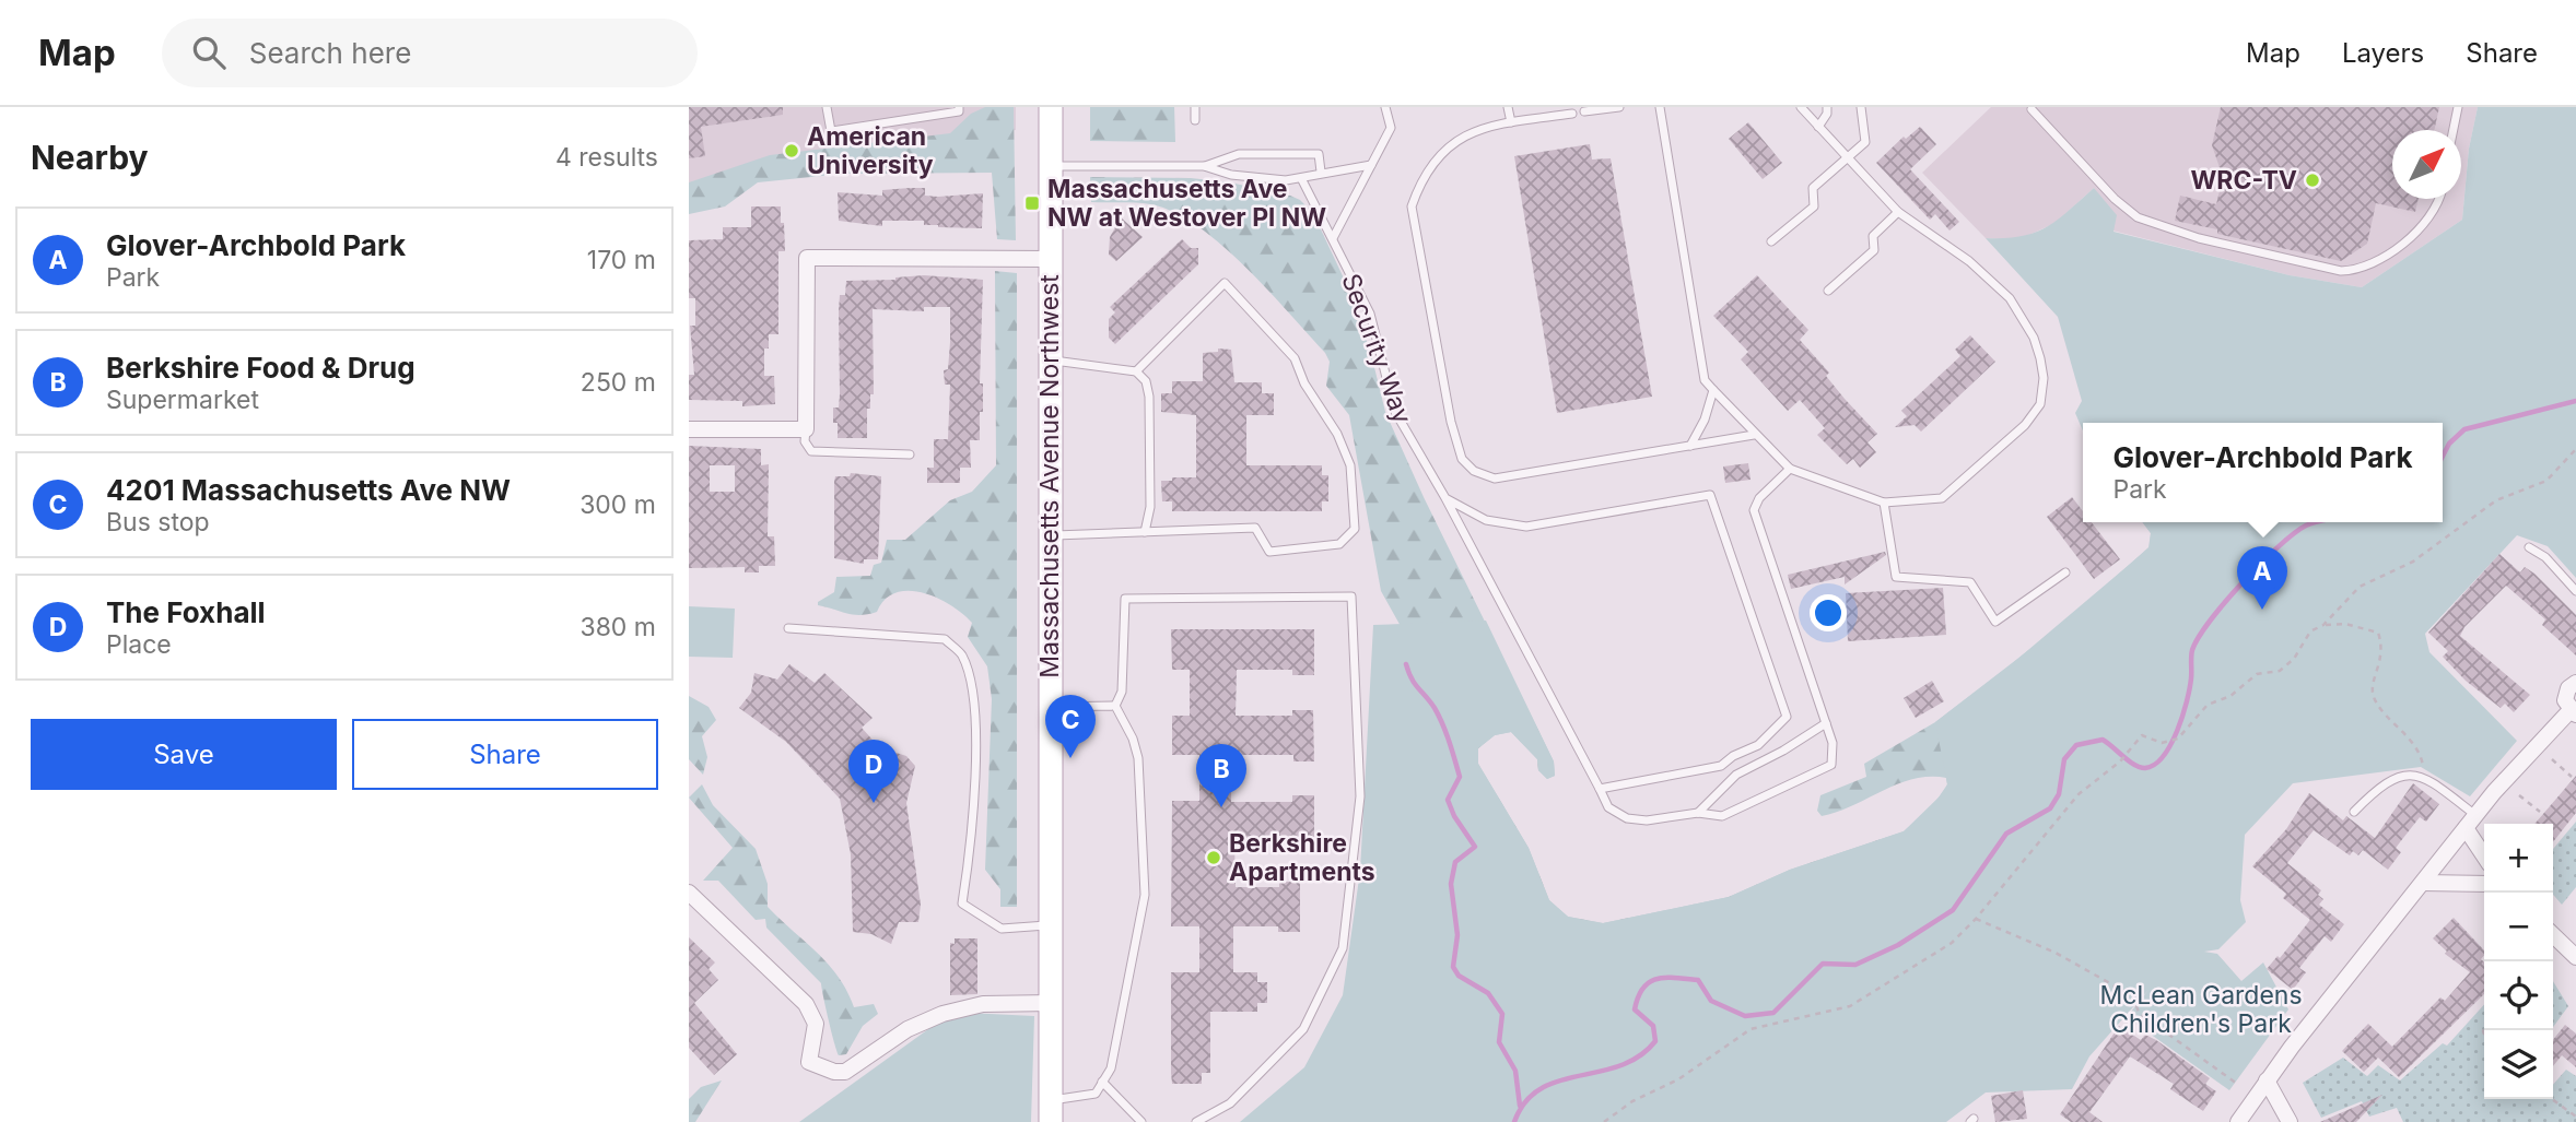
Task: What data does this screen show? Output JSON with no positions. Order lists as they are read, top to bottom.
{
  "streets": {
    "main road": ["Massachusetts Avenue Northwest"],
    "lane": ["Security Way"]
  },
  "parks": ["McLean Gardens Children's Park"],
  "places": {
    "other": ["American University", "WRC-TV", "Berkshire Apartments"],
    "transit": ["Massachusetts Ave NW at Westover Pl NW"]
  },
  "north": "top right",
  "page": {
    "header": "Map",
    "search": "Search here",
    "nav": ["Map", "Layers", "Share"],
    "heading": ["Nearby", "4 results"],
    "list": [
      {
        "mark": "A",
        "name": "Glover-Archbold Park",
        "note": "Park",
        "value": "170 m"
      },
      {
        "mark": "B",
        "name": "Berkshire Food & Drug",
        "note": "Supermarket",
        "value": "250 m"
      },
      {
        "mark": "C",
        "name": "4201 Massachusetts Ave NW",
        "note": "Bus stop",
        "value": "300 m"
      },
      {
        "mark": "D",
        "name": "The Foxhall",
        "note": "Place",
        "value": "380 m"
      }
    ],
    "popup": ["Glover-Archbold Park", "Park"],
    "pins": [
      "A",
      "C",
      "D",
      "B"
    ],
    "buttons": ["Save", "Share"],
    "map_buttons": ["+", "−"]
  }
}
